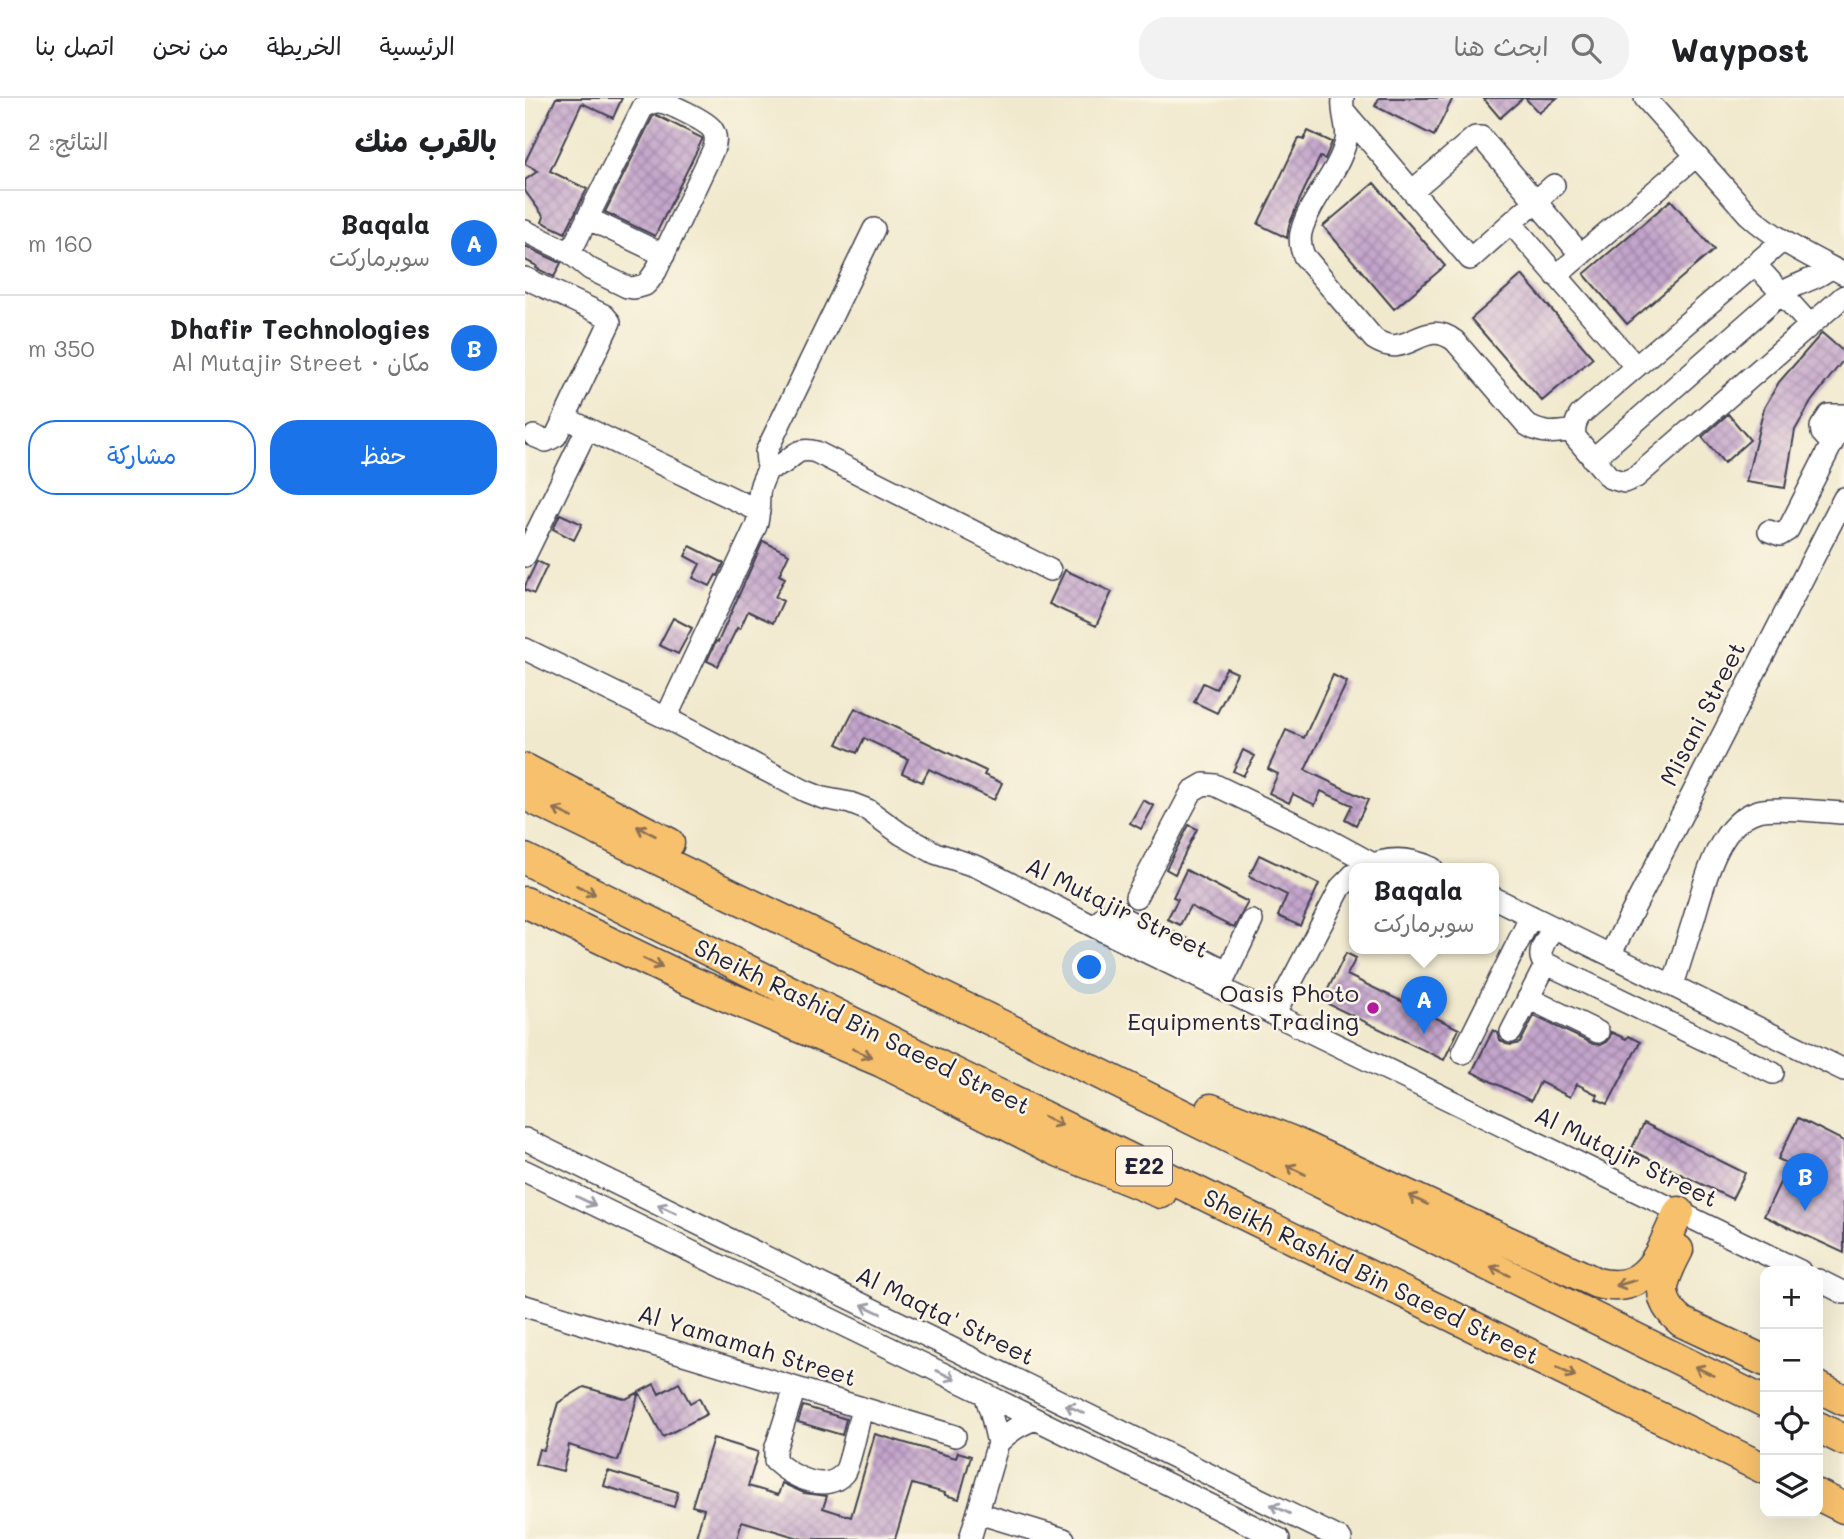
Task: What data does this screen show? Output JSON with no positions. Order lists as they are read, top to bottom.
{
  "streets": {
    "highway": ["Sheikh Rashid Bin Saeed Street", "E22"],
    "street": [
      "Misani Street",
      "Al Mutajir Street",
      "Al Maqta' Street",
      "Al Yamamah Street"
    ]
  },
  "places": ["Oasis Photo Equipments Trading"],
  "page": {
    "header": "Waypost",
    "search": "ابحث هنا",
    "nav": [
      "الرئيسية",
      "الخريطة",
      "من نحن",
      "اتصل بنا"
    ],
    "heading": ["بالقرب منك", "النتائج: 2"],
    "list": [
      {
        "mark": "A",
        "name": "Baqala",
        "note": "سوبرماركت",
        "value": "160 m"
      },
      {
        "mark": "B",
        "name": "Dhafir Technologies",
        "note": "مكان · Al Mutajir Street",
        "value": "350 m"
      }
    ],
    "buttons": ["حفظ", "مشاركة"],
    "popup": ["Baqala", "سوبرماركت"],
    "pins": ["A", "B"],
    "map_buttons": ["+", "−"]
  }
}
